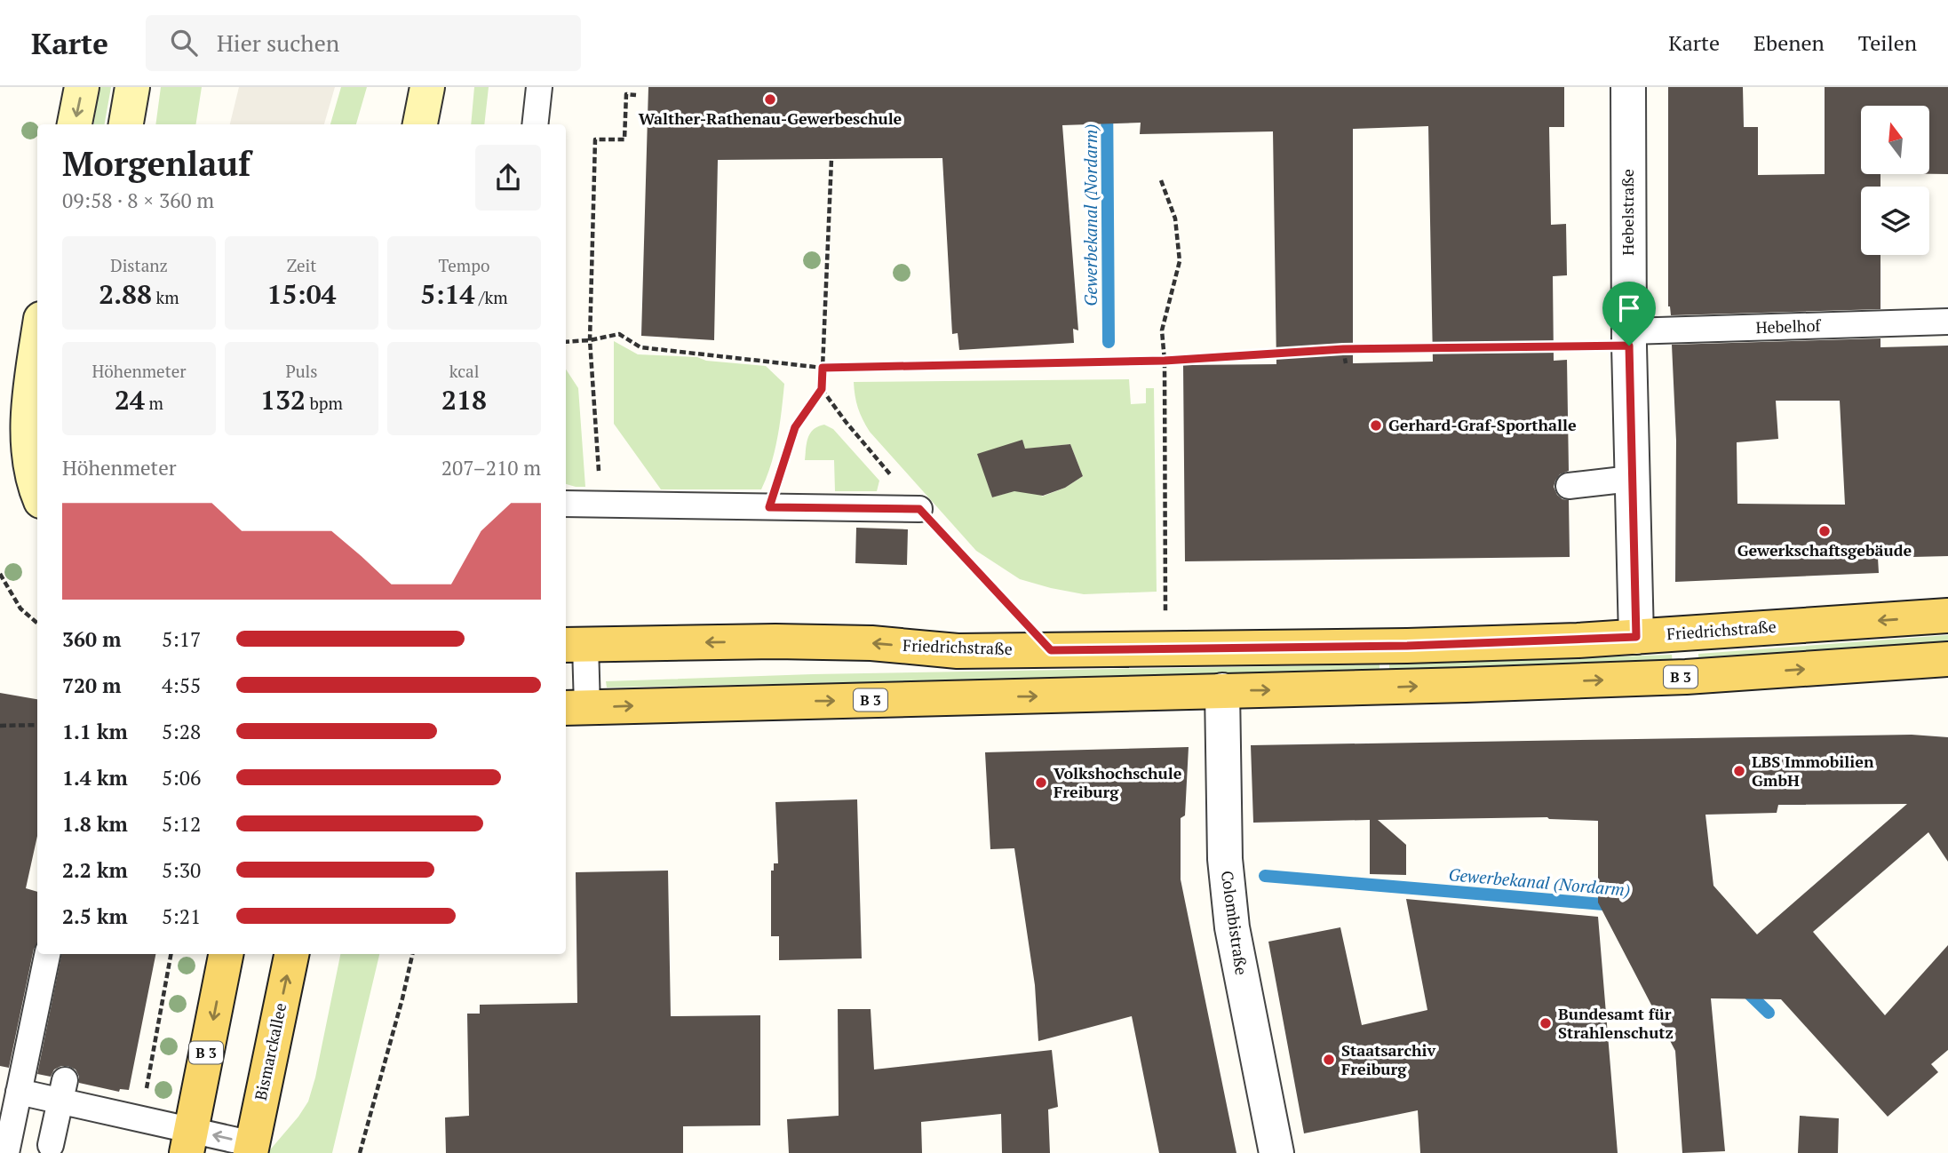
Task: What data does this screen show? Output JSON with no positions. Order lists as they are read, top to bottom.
{
  "streets": {
    "main road": ["Friedrichstraße", "B 3", "Bismarckallee"],
    "street": ["Hebelstraße", "Colombistraße"],
    "lane": ["Hebelhof"]
  },
  "crossings": [
    ["Hebelstraße", "Hebelhof"],
    ["Hebelstraße", "Friedrichstraße"],
    ["B 3", "Colombistraße"]
  ],
  "water": ["Gewerbekanal (Nordarm)"],
  "places": [
    "Walther-Rathenau-Gewerbeschule",
    "Gerhard-Graf-Sporthalle",
    "Gewerkschaftsgebäude",
    "LBS Immobilien GmbH",
    "Volkshochschule Freiburg",
    "Bundesamt für Strahlenschutz",
    "Staatsarchiv Freiburg"
  ],
  "north": "top",
  "page": {
    "header": "Karte",
    "search": "Hier suchen",
    "nav": ["Karte", "Ebenen", "Teilen"],
    "heading": ["Morgenlauf", "09:58 · 8 × 360 m"],
    "stats": [
      ["Distanz", "2.88 km"],
      ["Zeit", "15:04"],
      ["Tempo", "5:14 /km"],
      ["Höhenmeter", "24 m"],
      ["Puls", "132 bpm"],
      ["kcal", "218"]
    ],
    "chart": ["Höhenmeter", "207–210 m"],
    "list": [
      {
        "name": "360 m",
        "note": "5:17"
      },
      {
        "name": "720 m",
        "note": "4:55"
      },
      {
        "name": "1.1 km",
        "note": "5:28"
      },
      {
        "name": "1.4 km",
        "note": "5:06"
      },
      {
        "name": "1.8 km",
        "note": "5:12"
      },
      {
        "name": "2.2 km",
        "note": "5:30"
      },
      {
        "name": "2.5 km",
        "note": "5:21"
      }
    ]
  }
}
